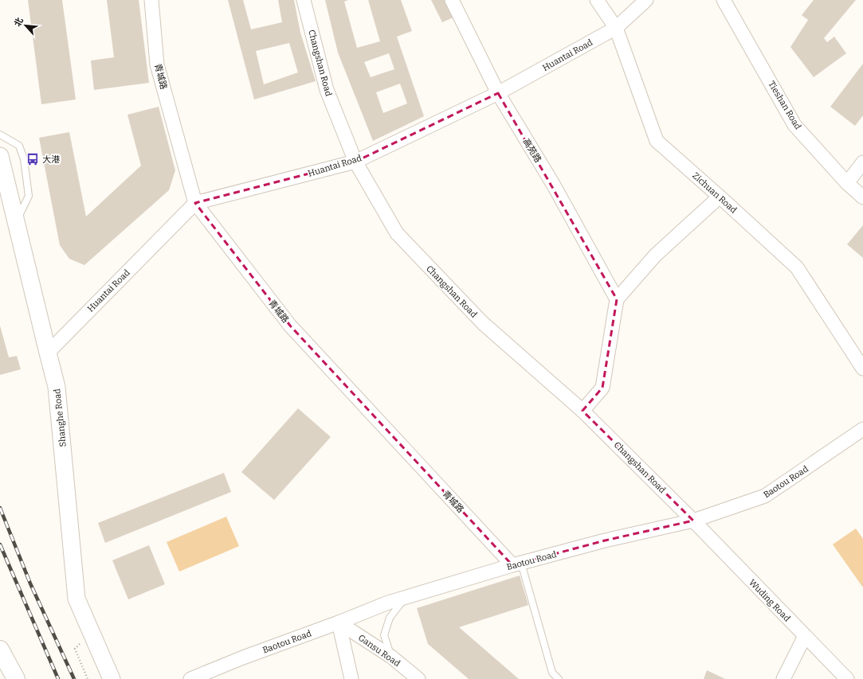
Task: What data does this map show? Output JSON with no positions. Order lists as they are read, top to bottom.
{
  "streets": {
    "street": [
      "Huantai Road",
      "Changshan Road",
      "青城路",
      "Tieshan Road",
      "高苑路",
      "Zichuan Road",
      "Shanghe Road",
      "Baotou Road",
      "Wuding Road",
      "Gansu Road"
    ]
  },
  "crossings": [
    ["Huantai Road", "Changshan Road"],
    ["Huantai Road", "青城路"],
    ["Huantai Road", "高苑路"],
    ["Huantai Road", "Zichuan Road"],
    ["Huantai Road", "Shanghe Road"],
    ["Changshan Road", "Baotou Road"],
    ["Changshan Road", "Wuding Road"],
    ["青城路", "Baotou Road"],
    ["Baotou Road", "Wuding Road"],
    ["Baotou Road", "Gansu Road"]
  ],
  "places": {
    "bus stop": ["大港"]
  },
  "north": "top left"
}
